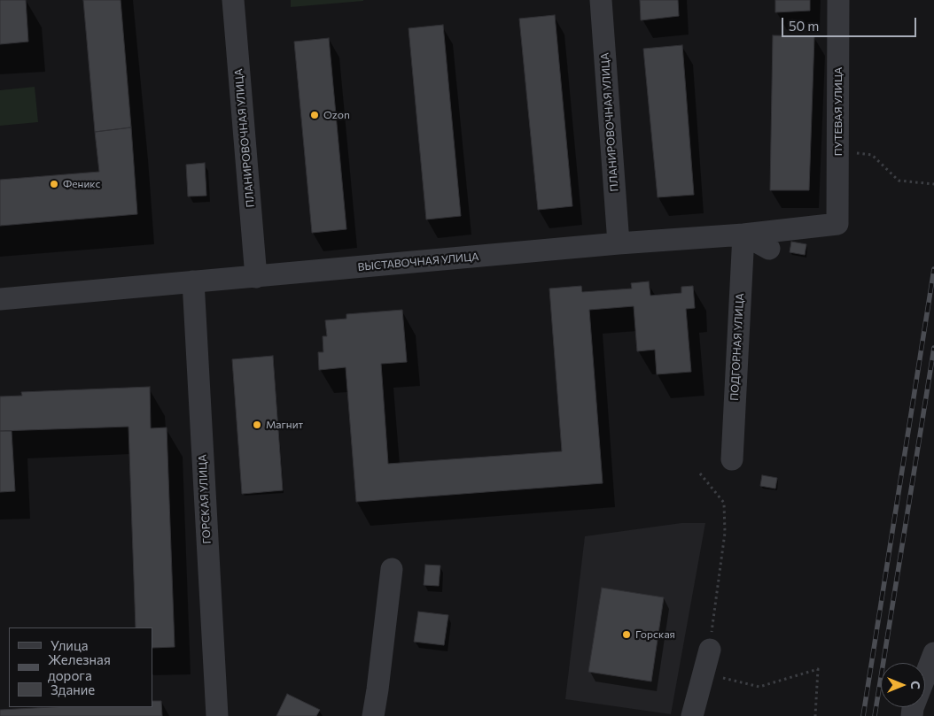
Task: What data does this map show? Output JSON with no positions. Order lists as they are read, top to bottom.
{
  "streets": {
    "street": [
      "ПУТЕВАЯ УЛИЦА",
      "ПЛАНИРОВОЧНАЯ УЛИЦА",
      "ВЫСТАВОЧНАЯ УЛИЦА",
      "ПОДГОРНАЯ УЛИЦА",
      "ГОРСКАЯ УЛИЦА"
    ]
  },
  "crossings": [
    ["ПУТЕВАЯ УЛИЦА", "ВЫСТАВОЧНАЯ УЛИЦА"],
    ["ПЛАНИРОВОЧНАЯ УЛИЦА", "ВЫСТАВОЧНАЯ УЛИЦА"],
    ["ВЫСТАВОЧНАЯ УЛИЦА", "ПОДГОРНАЯ УЛИЦА"],
    ["ВЫСТАВОЧНАЯ УЛИЦА", "ГОРСКАЯ УЛИЦА"]
  ],
  "places": [
    "Ozon",
    "Феникс",
    "Магнит",
    "Горская"
  ],
  "legend": ["Улица", "Железная дорога", "Здание"],
  "scale_bar": "50 m",
  "north": "right"
}
